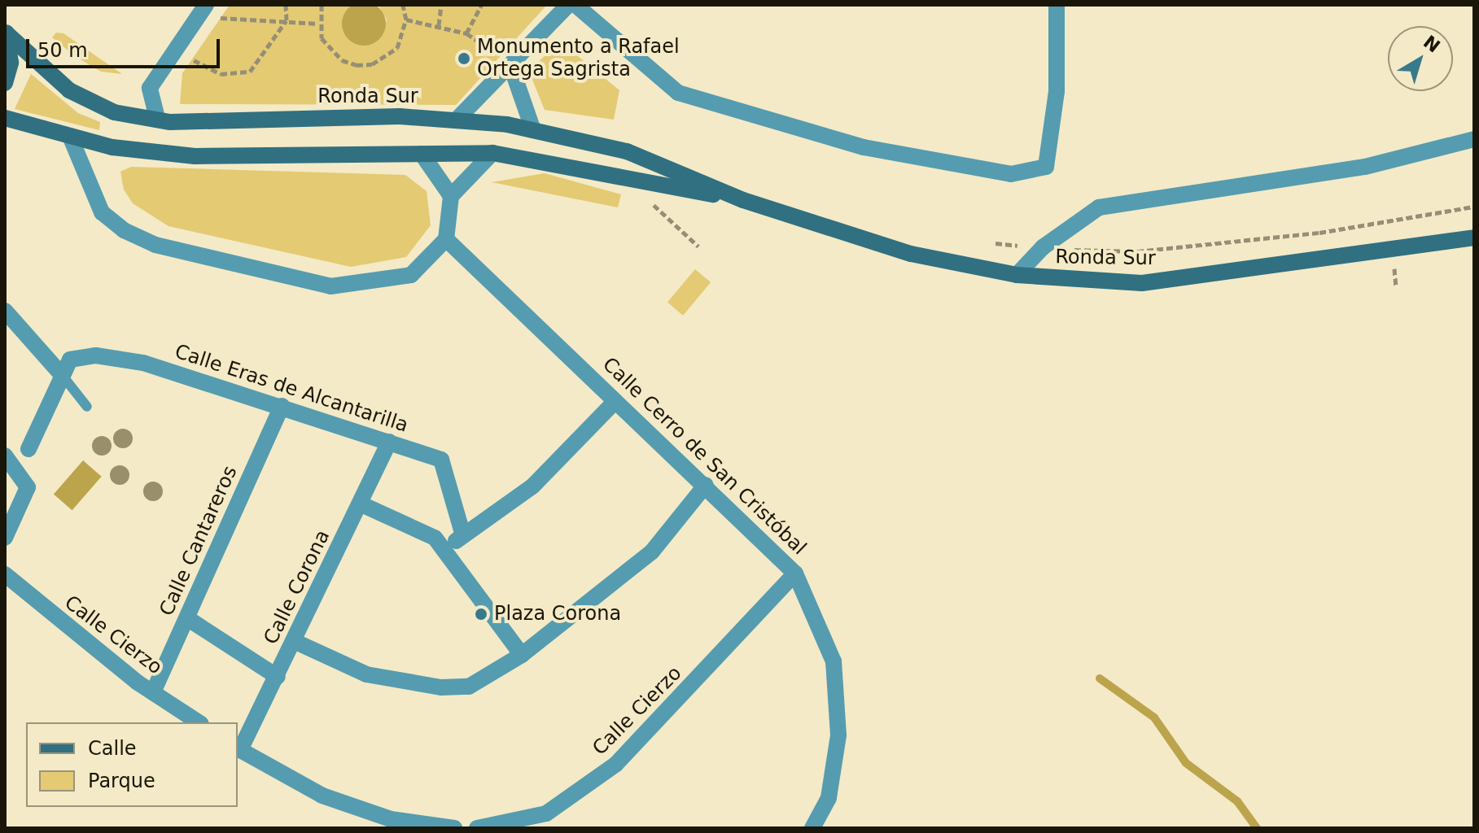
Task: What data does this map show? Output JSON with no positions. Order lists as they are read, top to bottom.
{
  "streets": {
    "main road": ["Ronda Sur"],
    "street": [
      "Calle Eras de Alcantarilla",
      "Calle Cerro de San Cristóbal",
      "Calle Cantareros",
      "Calle Corona",
      "Calle Cierzo"
    ]
  },
  "crossings": [
    ["Calle Eras de Alcantarilla", "Calle Cantareros"],
    ["Calle Eras de Alcantarilla", "Calle Corona"],
    ["Calle Cerro de San Cristóbal", "Calle Cierzo"],
    ["Calle Cantareros", "Calle Cierzo"]
  ],
  "places": ["Monumento a Rafael Ortega Sagrista", "Plaza Corona"],
  "legend": ["Calle", "Parque"],
  "scale_bar": "50 m",
  "north": "top right"
}
